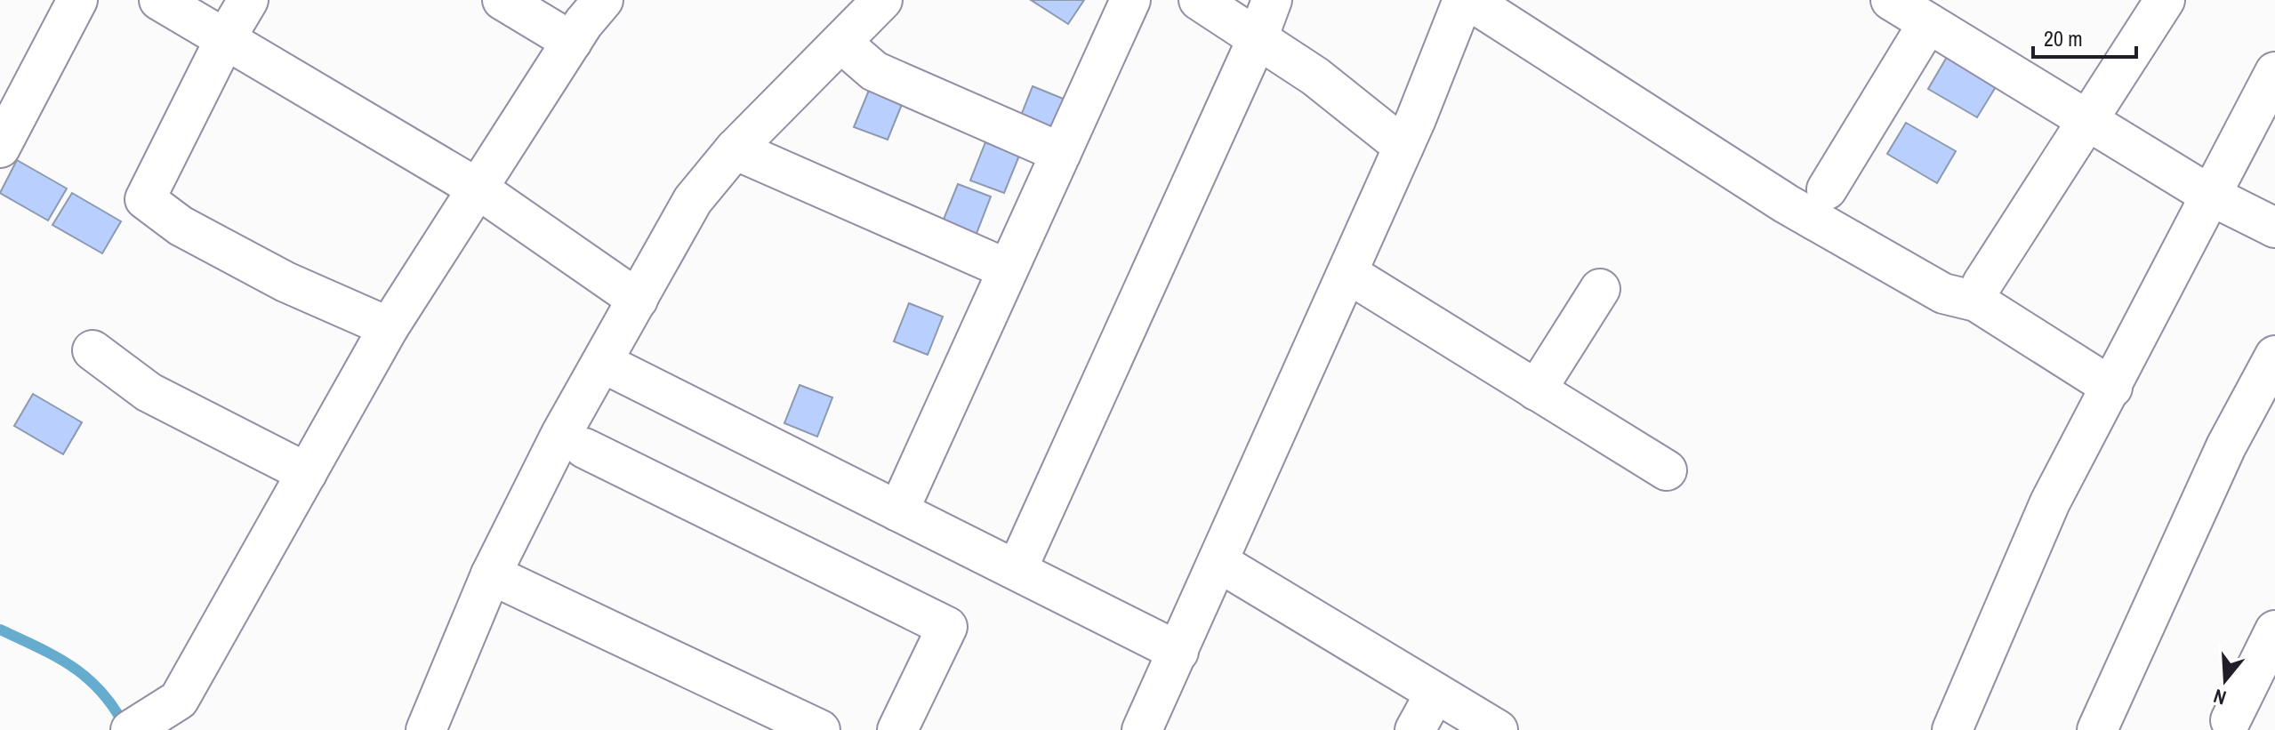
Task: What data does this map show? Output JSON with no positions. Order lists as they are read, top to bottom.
{
  "scale_bar": "20 m",
  "north": "bottom"
}
